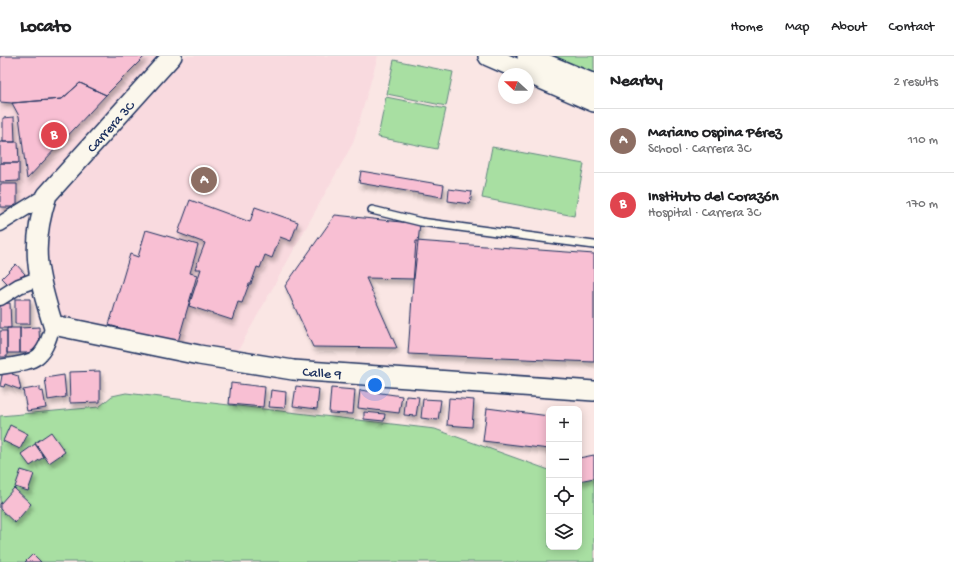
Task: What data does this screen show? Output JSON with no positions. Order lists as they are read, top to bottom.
{
  "streets": {
    "street": ["Carrera 3C", "Calle 9"]
  },
  "north": "left",
  "page": {
    "header": "Locato",
    "nav": [
      "Home",
      "Map",
      "About",
      "Contact"
    ],
    "heading": ["Nearby", "2 results"],
    "list": [
      {
        "mark": "A",
        "name": "Mariano Ospina Pérez",
        "note": "School · Carrera 3C",
        "value": "110 m"
      },
      {
        "mark": "B",
        "name": "Instituto del Corazón",
        "note": "Hospital · Carrera 3C",
        "value": "170 m"
      }
    ],
    "pins": ["B", "A"],
    "map_buttons": ["+", "−"]
  }
}
